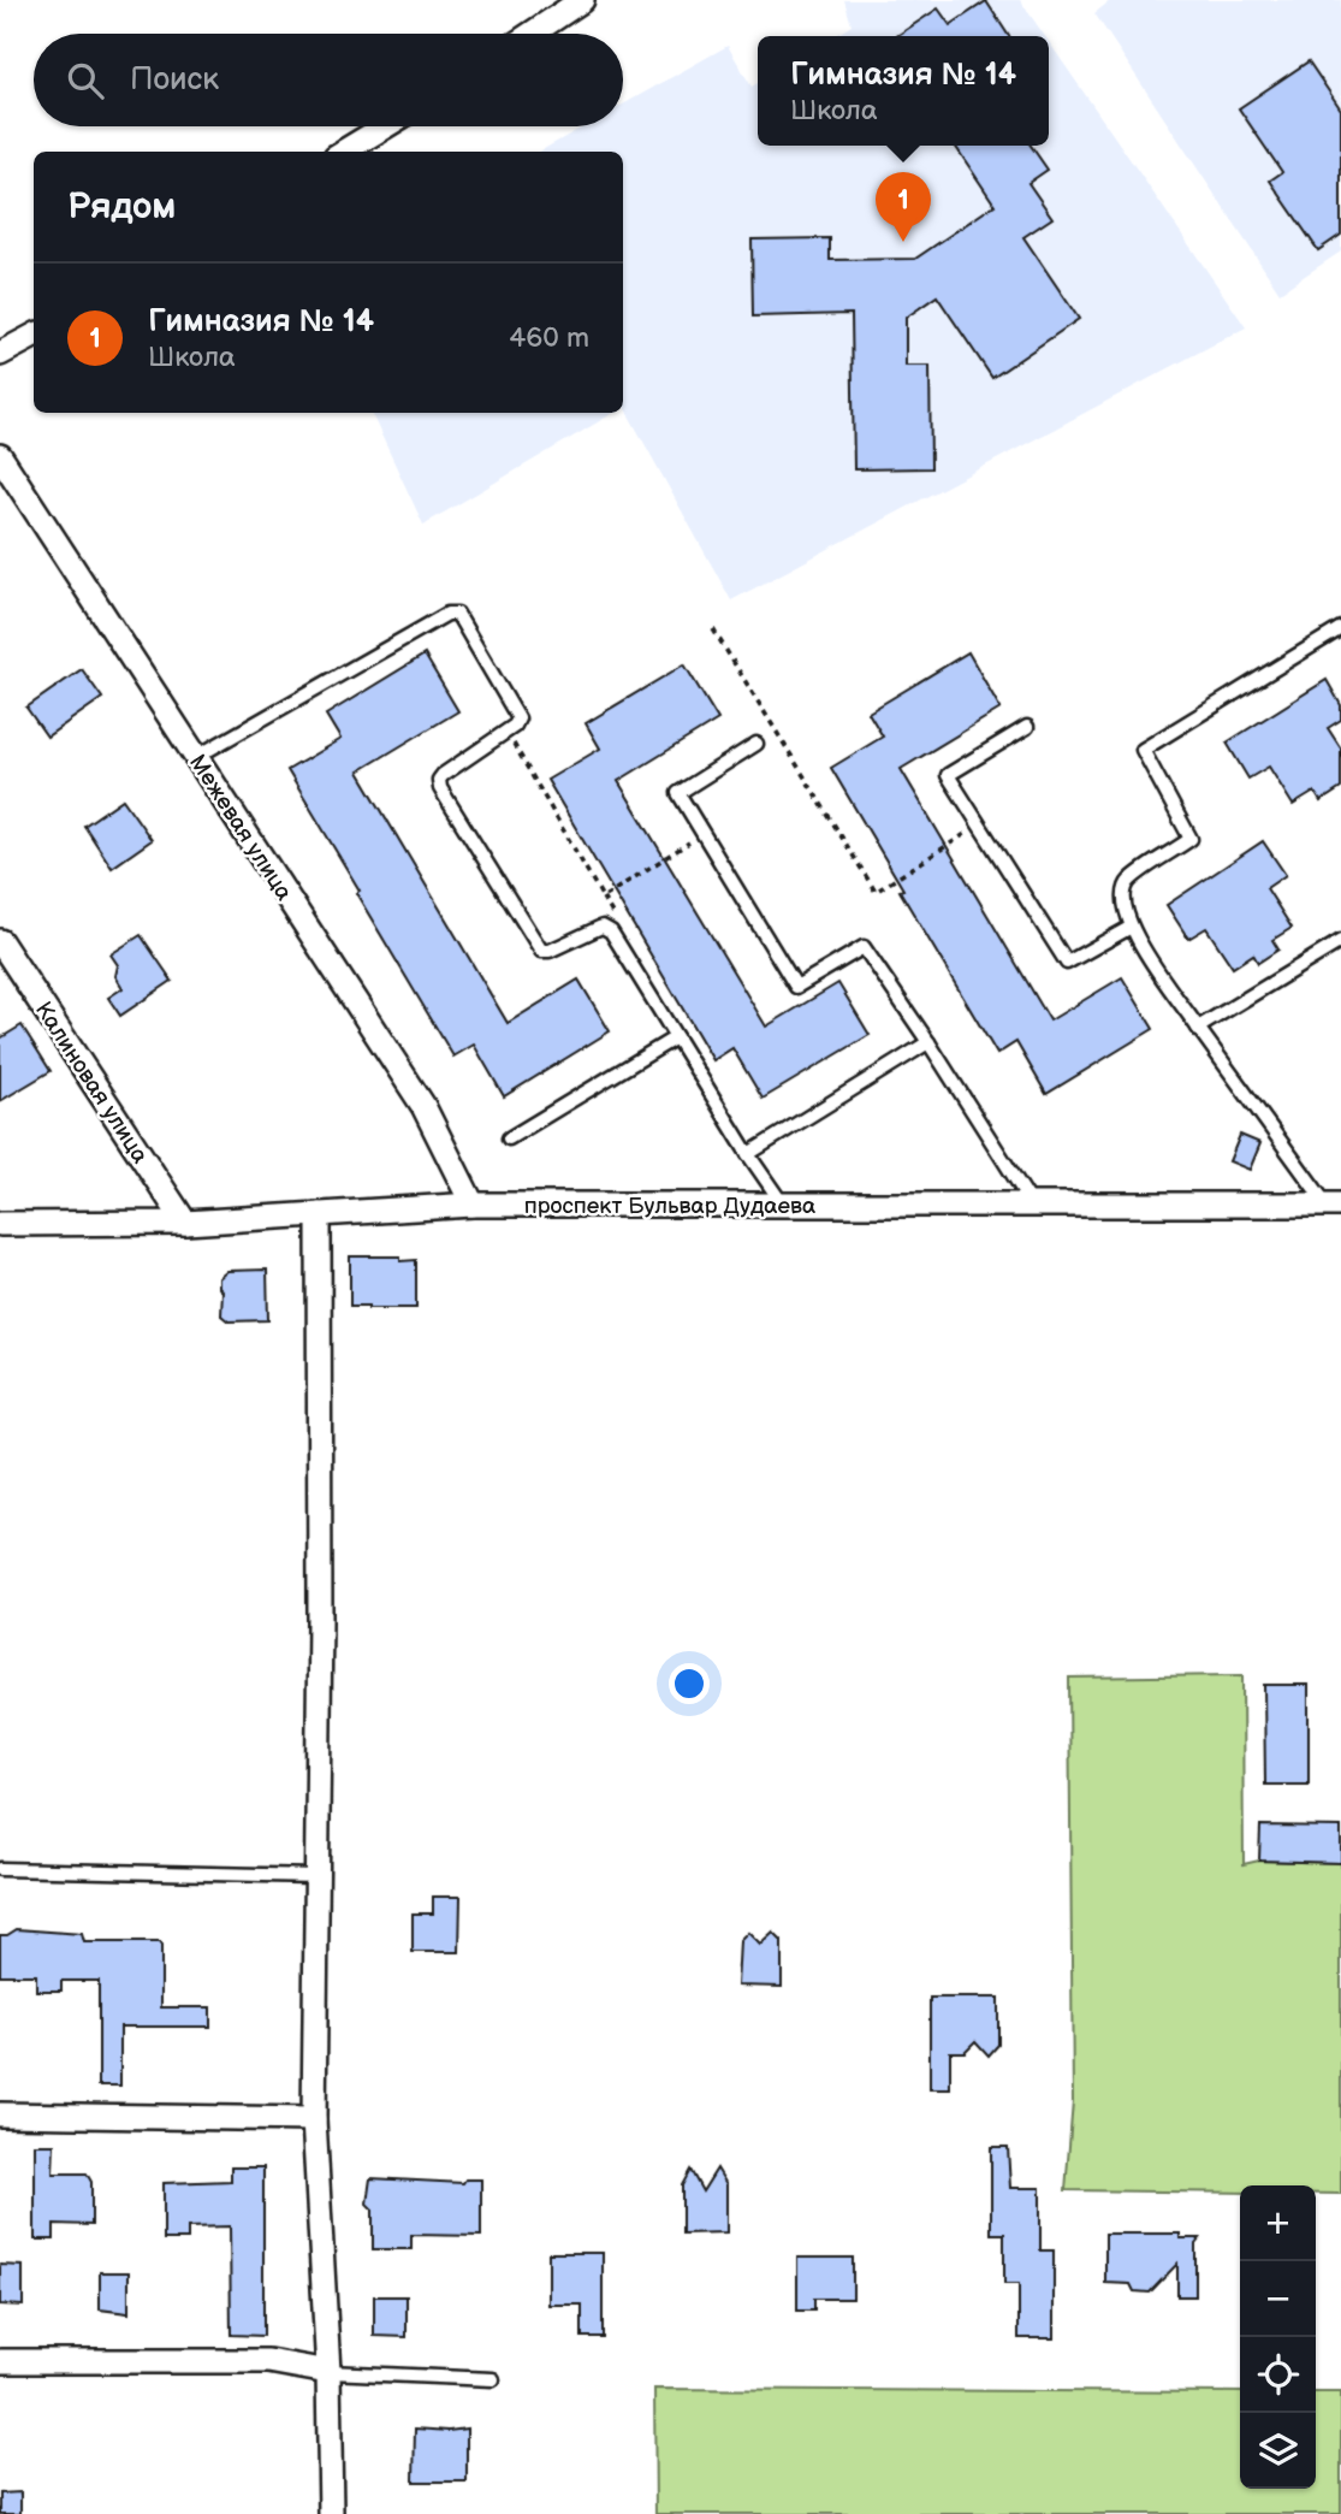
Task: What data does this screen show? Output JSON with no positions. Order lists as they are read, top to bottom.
{
  "streets": {
    "street": ["Межевая улица", "Калиновая улица", "проспект Бульвар Дудаева"]
  },
  "crossings": [
    ["Межевая улица", "проспект Бульвар Дудаева"],
    ["Калиновая улица", "проспект Бульвар Дудаева"]
  ],
  "page": {
    "search": "Поиск",
    "popup": ["Гимназия № 14", "Школа"],
    "heading": "Рядом",
    "pins": "1",
    "list": [
      {
        "mark": "1",
        "name": "Гимназия № 14",
        "note": "Школа",
        "value": "460 m"
      }
    ],
    "map_buttons": ["+", "−"]
  }
}
